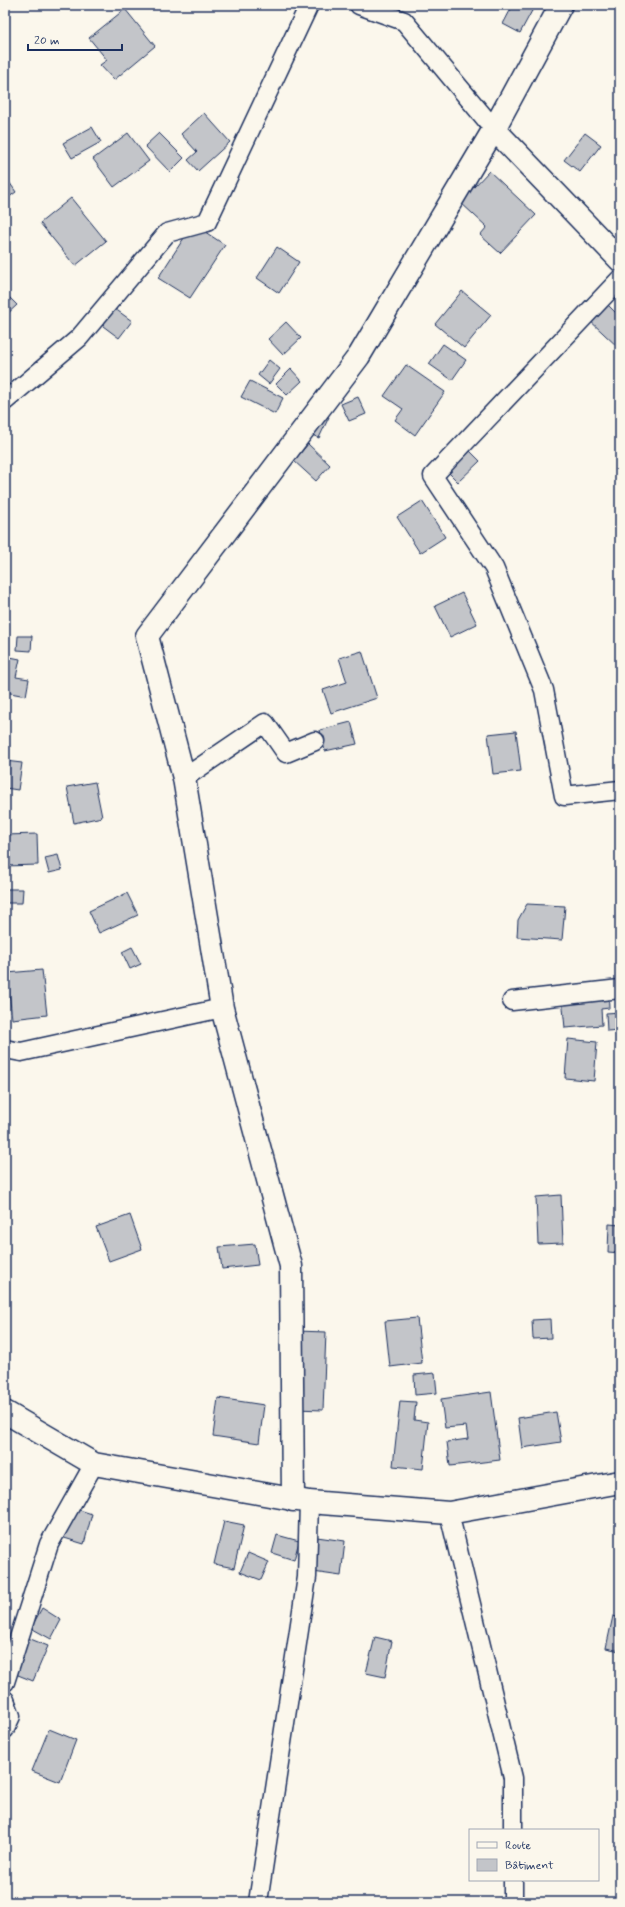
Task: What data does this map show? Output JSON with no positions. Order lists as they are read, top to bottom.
{
  "legend": ["Route", "Bâtiment"],
  "scale_bar": "20 m"
}
